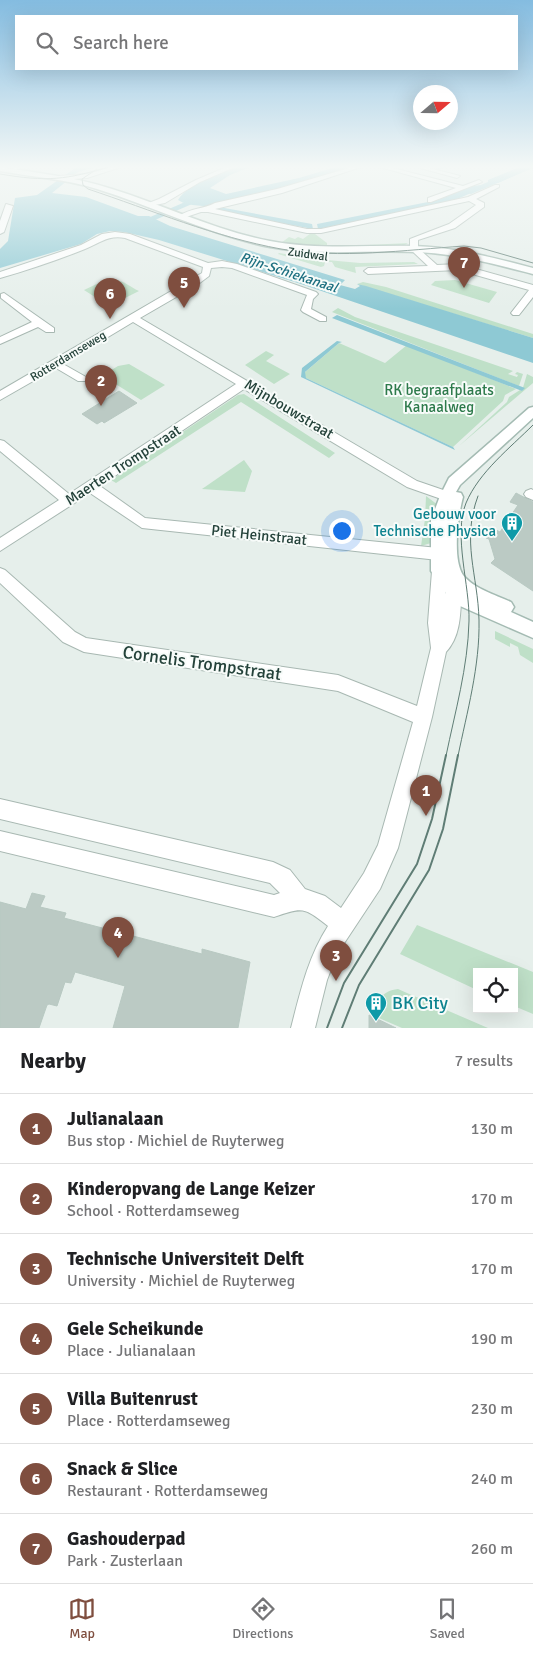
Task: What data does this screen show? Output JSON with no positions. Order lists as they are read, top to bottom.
{
  "streets": {
    "main road": ["Zuidwal"],
    "street": [
      "Rotterdamseweg",
      "Mijnbouwstraat",
      "Maerten Trompstraat",
      "Piet Heinstraat",
      "Cornelis Trompstraat"
    ]
  },
  "crossings": [
    ["Rotterdamseweg", "Mijnbouwstraat"],
    ["Mijnbouwstraat", "Maerten Trompstraat"],
    ["Maerten Trompstraat", "Piet Heinstraat"]
  ],
  "water": ["Rijn-Schiekanaal"],
  "parks": ["RK begraafplaats Kanaalweg"],
  "places": {
    "building": ["Gebouw voor Technische Physica", "BK City"]
  },
  "north": "right",
  "page": {
    "search": "Search here",
    "pins": [
      "7",
      "5",
      "6",
      "2",
      "1",
      "4",
      "3"
    ],
    "heading": ["Nearby", "7 results"],
    "list": [
      {
        "mark": "1",
        "name": "Julianalaan",
        "note": "Bus stop · Michiel de Ruyterweg",
        "value": "130 m"
      },
      {
        "mark": "2",
        "name": "Kinderopvang de Lange Keizer",
        "note": "School · Rotterdamseweg",
        "value": "170 m"
      },
      {
        "mark": "3",
        "name": "Technische Universiteit Delft",
        "note": "University · Michiel de Ruyterweg",
        "value": "170 m"
      },
      {
        "mark": "4",
        "name": "Gele Scheikunde",
        "note": "Place · Julianalaan",
        "value": "190 m"
      },
      {
        "mark": "5",
        "name": "Villa Buitenrust",
        "note": "Place · Rotterdamseweg",
        "value": "230 m"
      },
      {
        "mark": "6",
        "name": "Snack & Slice",
        "note": "Restaurant · Rotterdamseweg",
        "value": "240 m"
      },
      {
        "mark": "7",
        "name": "Gashouderpad",
        "note": "Park · Zusterlaan",
        "value": "260 m"
      }
    ],
    "nav": ["Map", "Directions", "Saved"]
  }
}
